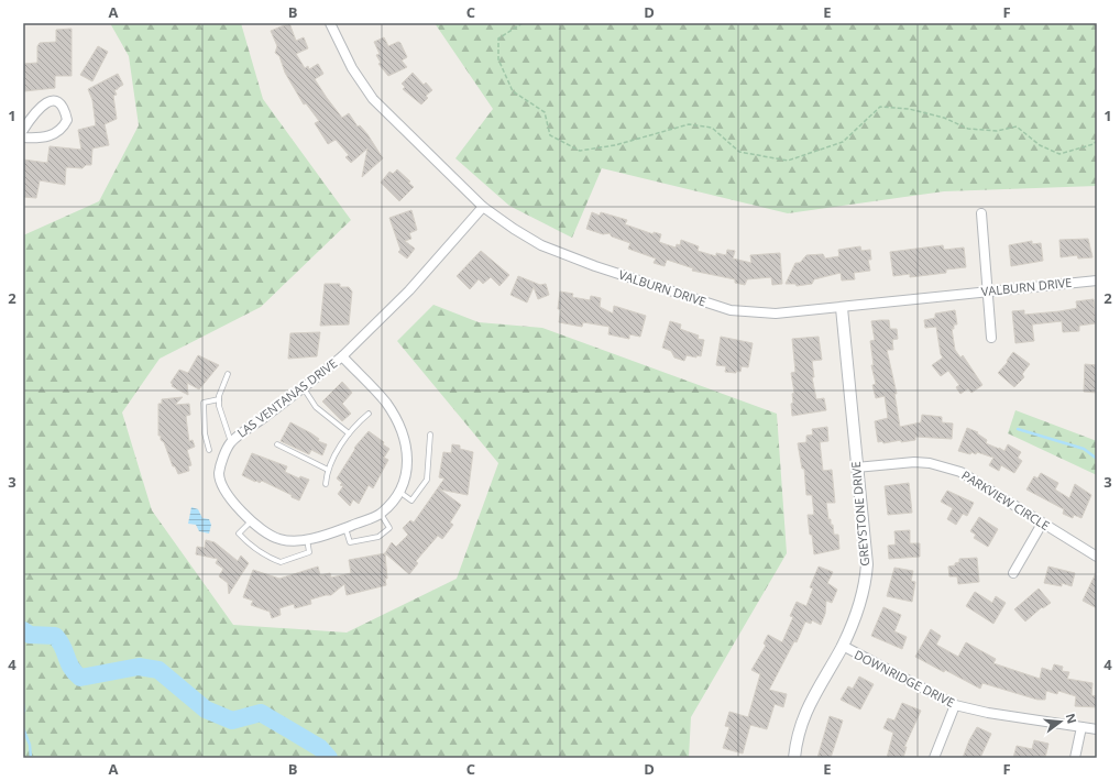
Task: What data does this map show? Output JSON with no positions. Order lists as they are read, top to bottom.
{
  "streets": {
    "street": [
      "VALBURN DRIVE",
      "LAS VENTANAS DRIVE",
      "PARKVIEW CIRCLE",
      "GREYSTONE DRIVE",
      "DOWNRIDGE DRIVE"
    ]
  },
  "crossings": [
    ["VALBURN DRIVE", "LAS VENTANAS DRIVE"],
    ["VALBURN DRIVE", "GREYSTONE DRIVE"],
    ["PARKVIEW CIRCLE", "GREYSTONE DRIVE"],
    ["GREYSTONE DRIVE", "DOWNRIDGE DRIVE"]
  ],
  "north": "right",
  "grid": {
    "columns": [
      "A",
      "B",
      "C",
      "D",
      "E",
      "F"
    ],
    "rows": [
      "1",
      "2",
      "3",
      "4"
    ]
  }
}
